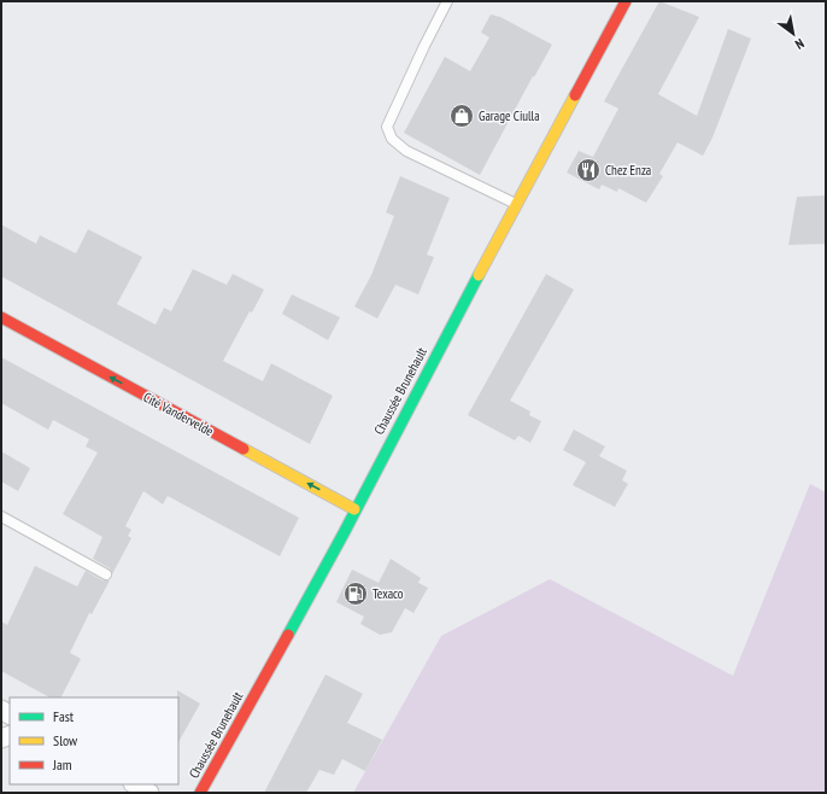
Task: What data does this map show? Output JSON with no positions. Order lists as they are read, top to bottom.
{
  "streets": {
    "main road": ["Chaussée Brunehault", "Cité Vandervelde"]
  },
  "crossings": [
    ["Chaussée Brunehault", "Cité Vandervelde"]
  ],
  "one_way": ["Cité Vandervelde"],
  "places": {
    "shop": ["Garage Ciulla"],
    "restaurant": ["Chez Enza"],
    "fuel station": ["Texaco"]
  },
  "legend": ["Fast", "Slow", "Jam"],
  "north": "bottom right"
}
